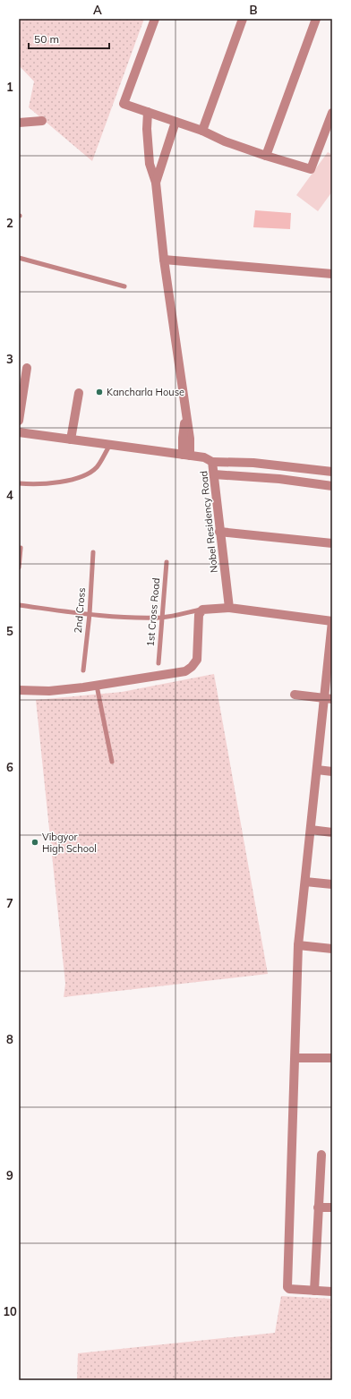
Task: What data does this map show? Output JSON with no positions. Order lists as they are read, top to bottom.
{
  "streets": {
    "street": ["Nobel Residency Road"],
    "lane": ["2nd Cross", "1st Cross Road"]
  },
  "places": ["Kancharla House", "Vibgyor High School"],
  "scale_bar": "50 m",
  "grid": {
    "columns": ["A", "B"],
    "rows": [
      "1",
      "2",
      "3",
      "4",
      "5",
      "6",
      "7",
      "8",
      "9",
      "10"
    ]
  }
}
